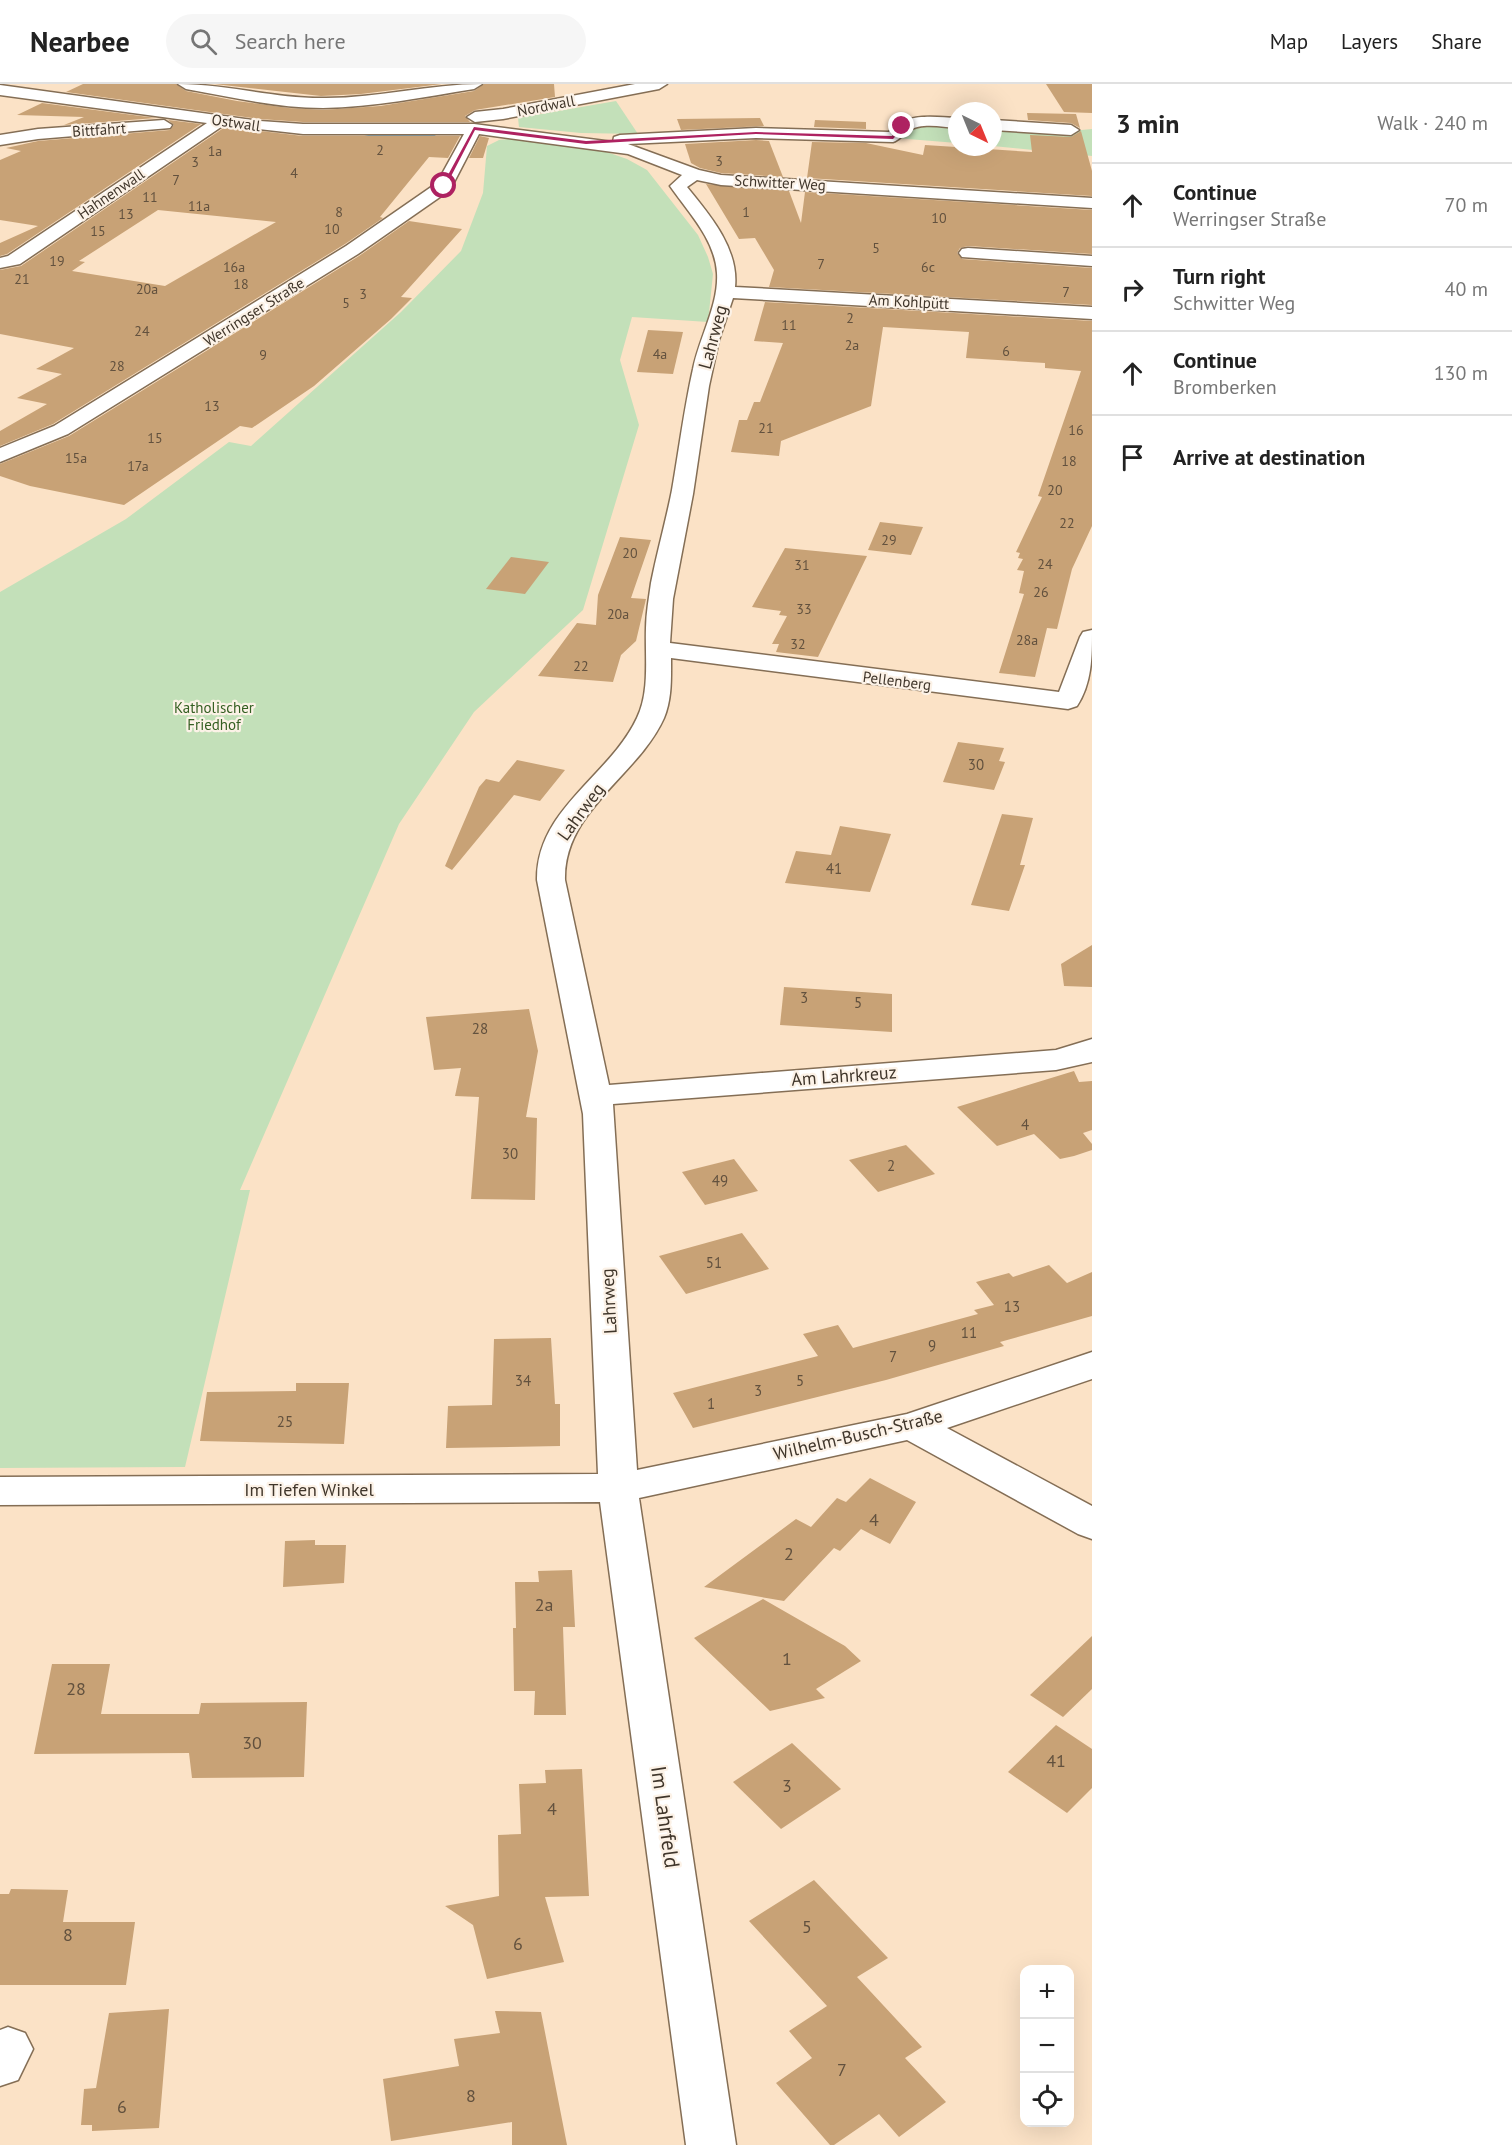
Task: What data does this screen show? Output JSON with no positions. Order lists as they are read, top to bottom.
{
  "streets": {
    "street": [
      "Nordwall",
      "Ostwall",
      "Bittfahrt",
      "Schwitter Weg",
      "Hahnenwall",
      "Am Kohlpütt",
      "Werringser Straße",
      "Lahrweg",
      "Pellenberg",
      "Am Lahrkreuz",
      "Wilhelm-Busch-Straße",
      "Im Tiefen Winkel",
      "Im Lahrfeld"
    ]
  },
  "crossings": [
    ["Nordwall", "Ostwall"],
    ["Nordwall", "Schwitter Weg"],
    ["Nordwall", "Werringser Straße"],
    ["Ostwall", "Bittfahrt"],
    ["Ostwall", "Schwitter Weg"],
    ["Ostwall", "Hahnenwall"],
    ["Ostwall", "Werringser Straße"],
    ["Schwitter Weg", "Werringser Straße"],
    ["Schwitter Weg", "Lahrweg"],
    ["Am Kohlpütt", "Lahrweg"],
    ["Lahrweg", "Pellenberg"],
    ["Lahrweg", "Am Lahrkreuz"],
    ["Lahrweg", "Wilhelm-Busch-Straße"],
    ["Lahrweg", "Im Tiefen Winkel"],
    ["Lahrweg", "Im Lahrfeld"],
    ["Wilhelm-Busch-Straße", "Im Tiefen Winkel"],
    ["Wilhelm-Busch-Straße", "Im Lahrfeld"],
    ["Im Tiefen Winkel", "Im Lahrfeld"]
  ],
  "parks": ["Katholischer Friedhof"],
  "house_numbers": [
    "2",
    "1a",
    "3",
    "3",
    "4",
    "7",
    "11",
    "11a",
    "8",
    "1",
    "13",
    "10",
    "10",
    "15",
    "5",
    "19",
    "7",
    "16a",
    "6c",
    "21",
    "18",
    "20a",
    "7",
    "3",
    "5",
    "2",
    "11",
    "24",
    "2a",
    "6",
    "4a",
    "9",
    "28",
    "13",
    "21",
    "16",
    "15",
    "15a",
    "18",
    "17a",
    "20",
    "22",
    "29",
    "20",
    "24",
    "31",
    "26",
    "33",
    "20a",
    "28a",
    "32",
    "22",
    "30",
    "41",
    "3",
    "5",
    "28",
    "4",
    "30",
    "2",
    "49",
    "51",
    "13",
    "11",
    "9",
    "7",
    "34",
    "5",
    "3",
    "1",
    "25",
    "4",
    "2",
    "2a",
    "1",
    "28",
    "30",
    "41",
    "3",
    "4",
    "5",
    "8",
    "6",
    "7",
    "8",
    "6"
  ],
  "north": "bottom right",
  "page": {
    "header": "Nearbee",
    "search": "Search here",
    "nav": ["Map", "Layers", "Share"],
    "heading": ["3 min", "Walk · 240 m"],
    "list": [
      ["Continue", "Werringser Straße", "70 m"],
      ["Turn right", "Schwitter Weg", "40 m"],
      ["Continue", "Bromberken", "130 m"],
      "Arrive at destination"
    ],
    "map_buttons": ["+", "−"]
  }
}
